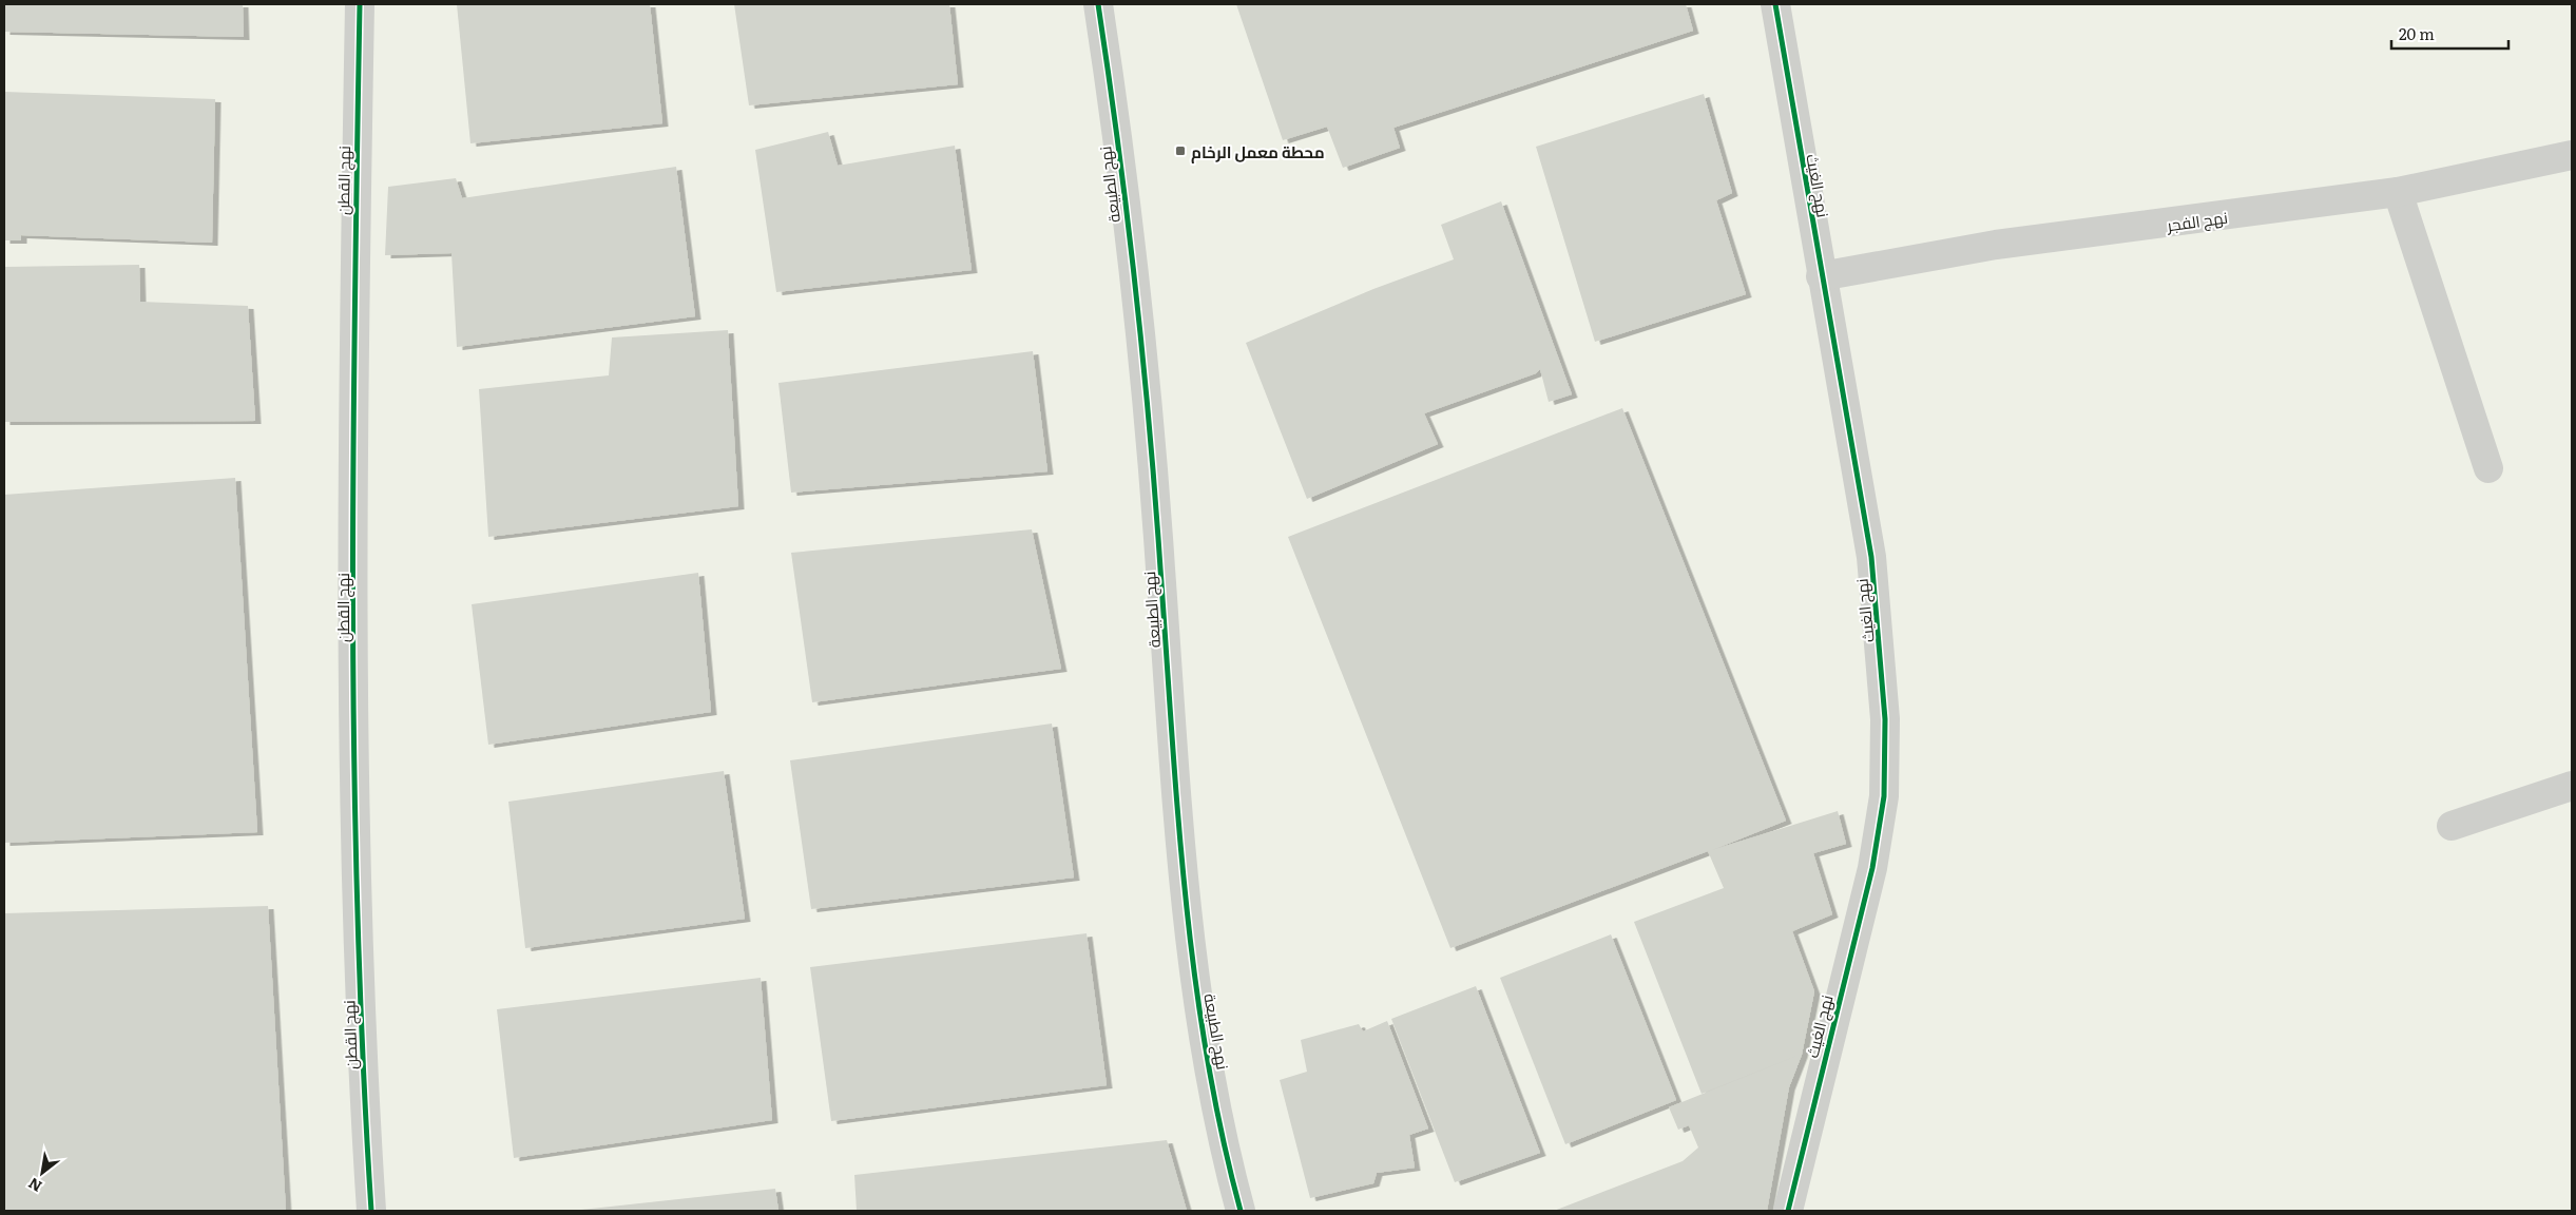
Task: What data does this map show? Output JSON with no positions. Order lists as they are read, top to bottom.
{
  "streets": {
    "street": [
      "نهج القطن",
      "نهج الطبيعة",
      "نهج الغيث",
      "نهج الفجر"
    ]
  },
  "crossings": [
    ["نهج الغيث", "نهج الفجر"]
  ],
  "places": {
    "transit": ["محطة معمل الرخام"]
  },
  "scale_bar": "20 m",
  "north": "bottom left"
}
